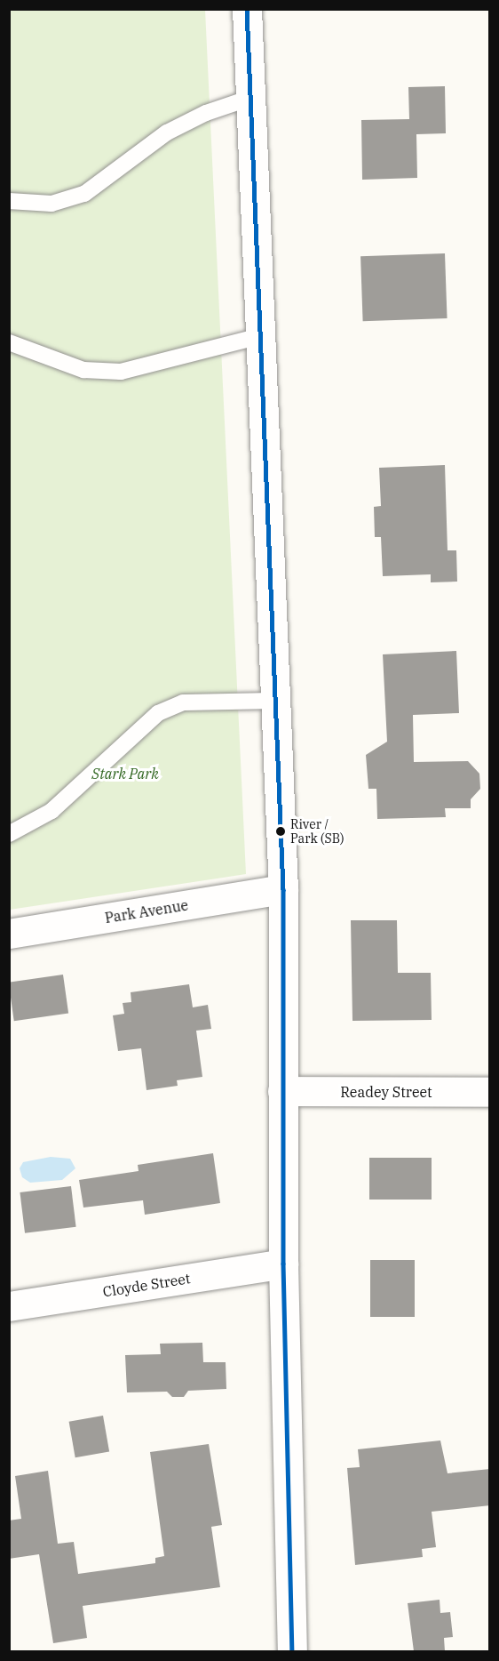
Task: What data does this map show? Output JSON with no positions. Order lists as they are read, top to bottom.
{
  "streets": {
    "street": ["Park Avenue", "Readey Street", "Cloyde Street"]
  },
  "parks": ["Stark Park"],
  "places": ["River / Park (SB)"]
}
